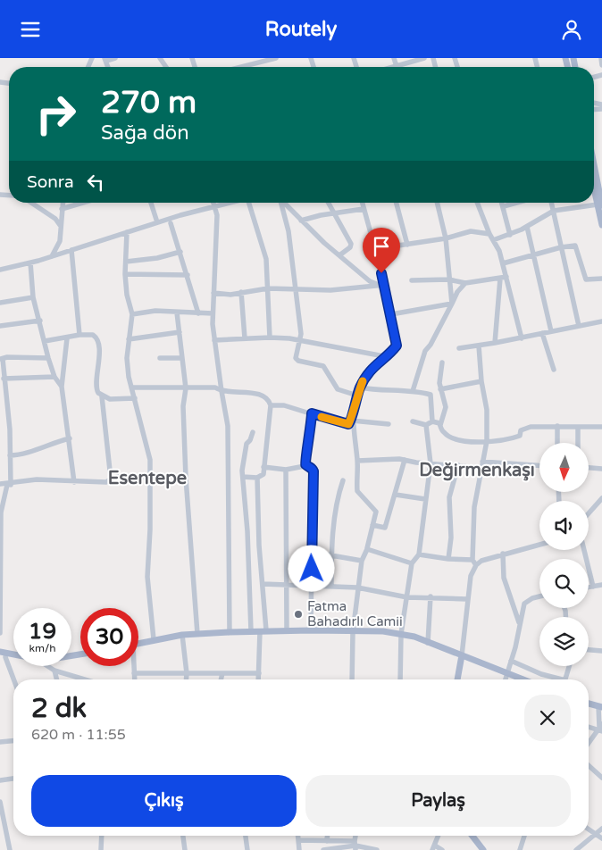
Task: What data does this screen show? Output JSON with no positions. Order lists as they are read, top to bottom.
{
  "districts": ["Değirmenkaşı", "Esentepe"],
  "places": ["Fatma Bahadırlı Camii"],
  "north": "bottom",
  "page": {
    "header": "Routely",
    "turn": ["270 m", "Sağa dön"],
    "then": "Sonra",
    "speed": "19 km/h",
    "limit": "30",
    "heading": ["2 dk", "620 m · 11:55"],
    "buttons": ["Çıkış", "Paylaş"]
  }
}
